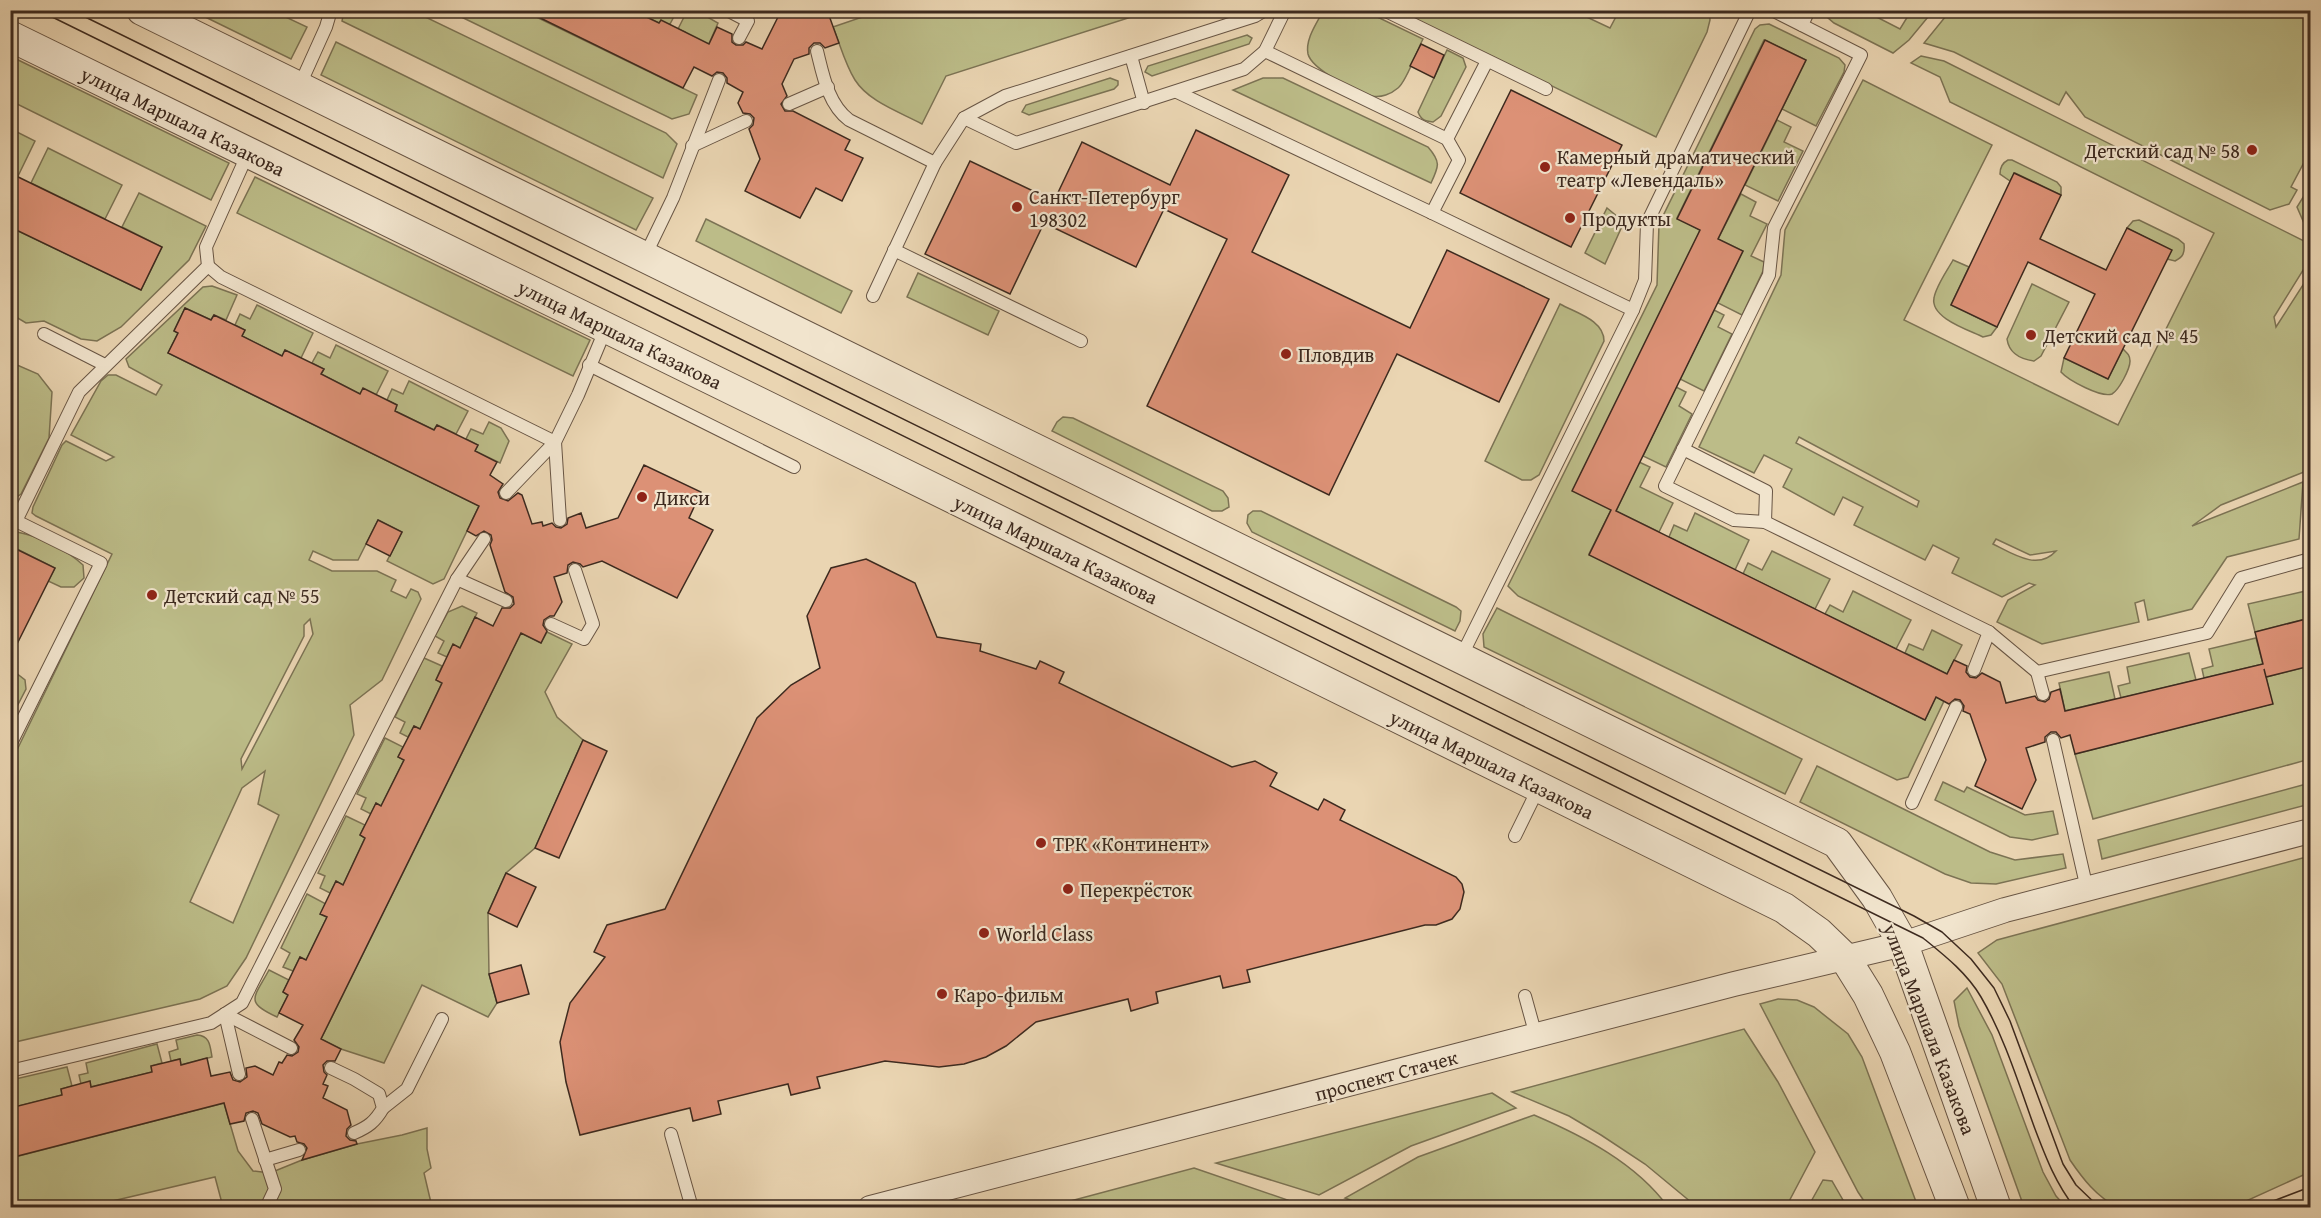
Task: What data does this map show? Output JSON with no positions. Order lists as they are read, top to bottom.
{
  "streets": {
    "street": ["улица Маршала Казакова", "проспект Стачек"]
  },
  "crossings": [
    ["улица Маршала Казакова", "проспект Стачек"]
  ],
  "places": [
    "Детский сад № 58",
    "Камерный драматический театр «Левендаль»",
    "Санкт-Петербург 198302",
    "Продукты",
    "Детский сад № 45",
    "Пловдив",
    "Дикси",
    "Детский сад № 55",
    "ТРК «Континент»",
    "Перекрёсток",
    "World Class",
    "Каро-фильм"
  ]
}
